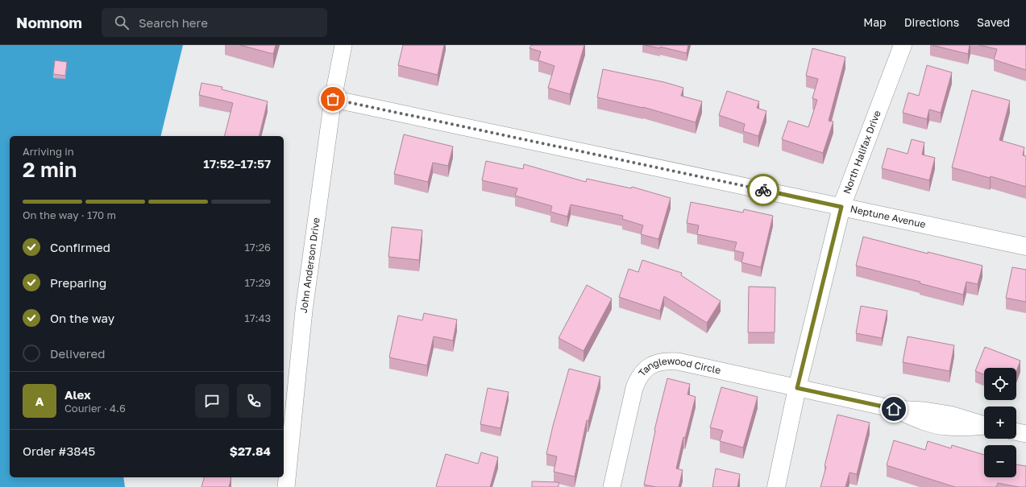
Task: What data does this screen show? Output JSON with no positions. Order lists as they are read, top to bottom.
{
  "streets": {
    "street": [
      "North Halifax Drive",
      "Neptune Avenue",
      "John Anderson Drive",
      "Tanglewood Circle"
    ]
  },
  "crossings": [
    ["North Halifax Drive", "Neptune Avenue"],
    ["North Halifax Drive", "Tanglewood Circle"],
    ["Neptune Avenue", "John Anderson Drive"]
  ],
  "page": {
    "header": "Nomnom",
    "search": "Search here",
    "nav": ["Map", "Directions", "Saved"],
    "heading": ["2 min", "Arriving in", "17:52–17:57"],
    "panel": [
      "Alex",
      "Courier · 4.6",
      "Order #3845",
      "$27.84"
    ],
    "bar": "On the way · 170 m",
    "list": [
      ["Confirmed", "17:26"],
      ["Preparing", "17:29"],
      ["On the way", "17:43"],
      "Delivered"
    ],
    "map_buttons": ["+", "−"],
    "round": "A"
  }
}
